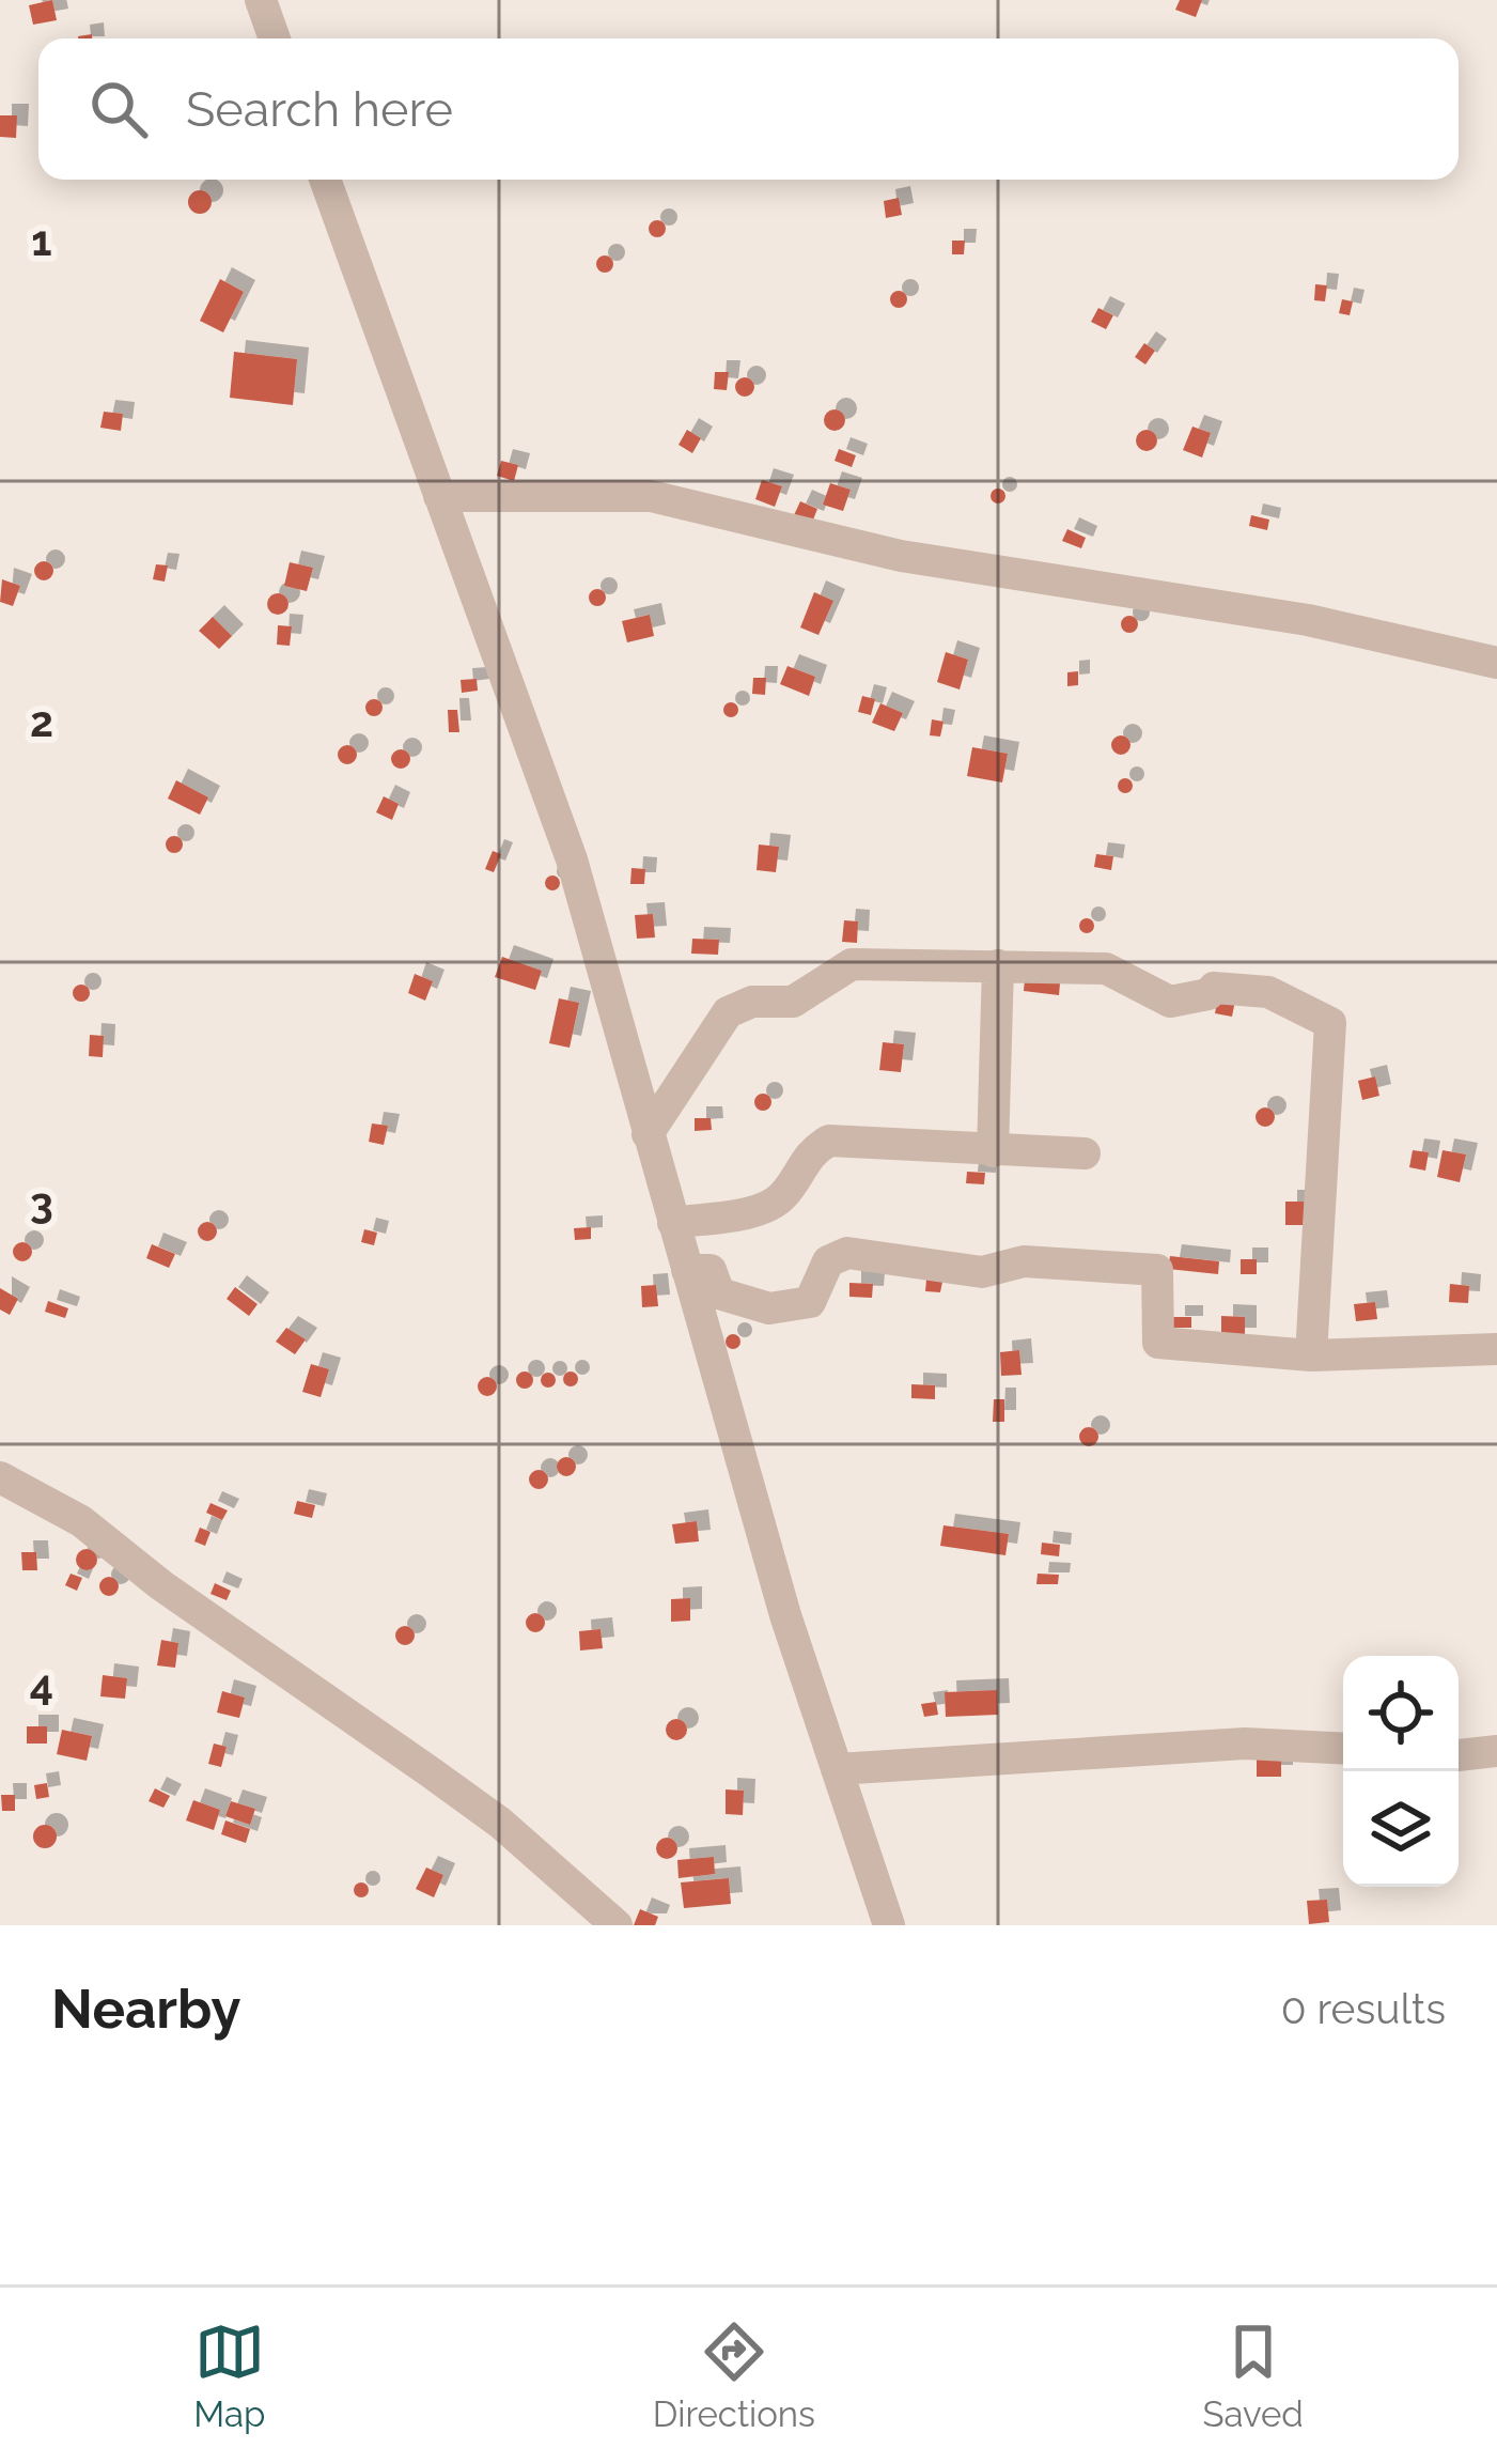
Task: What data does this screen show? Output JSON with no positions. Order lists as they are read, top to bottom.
{
  "page": {
    "search": "Search here",
    "heading": ["Nearby", "0 results"],
    "nav": ["Map", "Directions", "Saved"]
  },
  "grid": {
    "rows": [
      "1",
      "2",
      "3",
      "4"
    ]
  }
}
